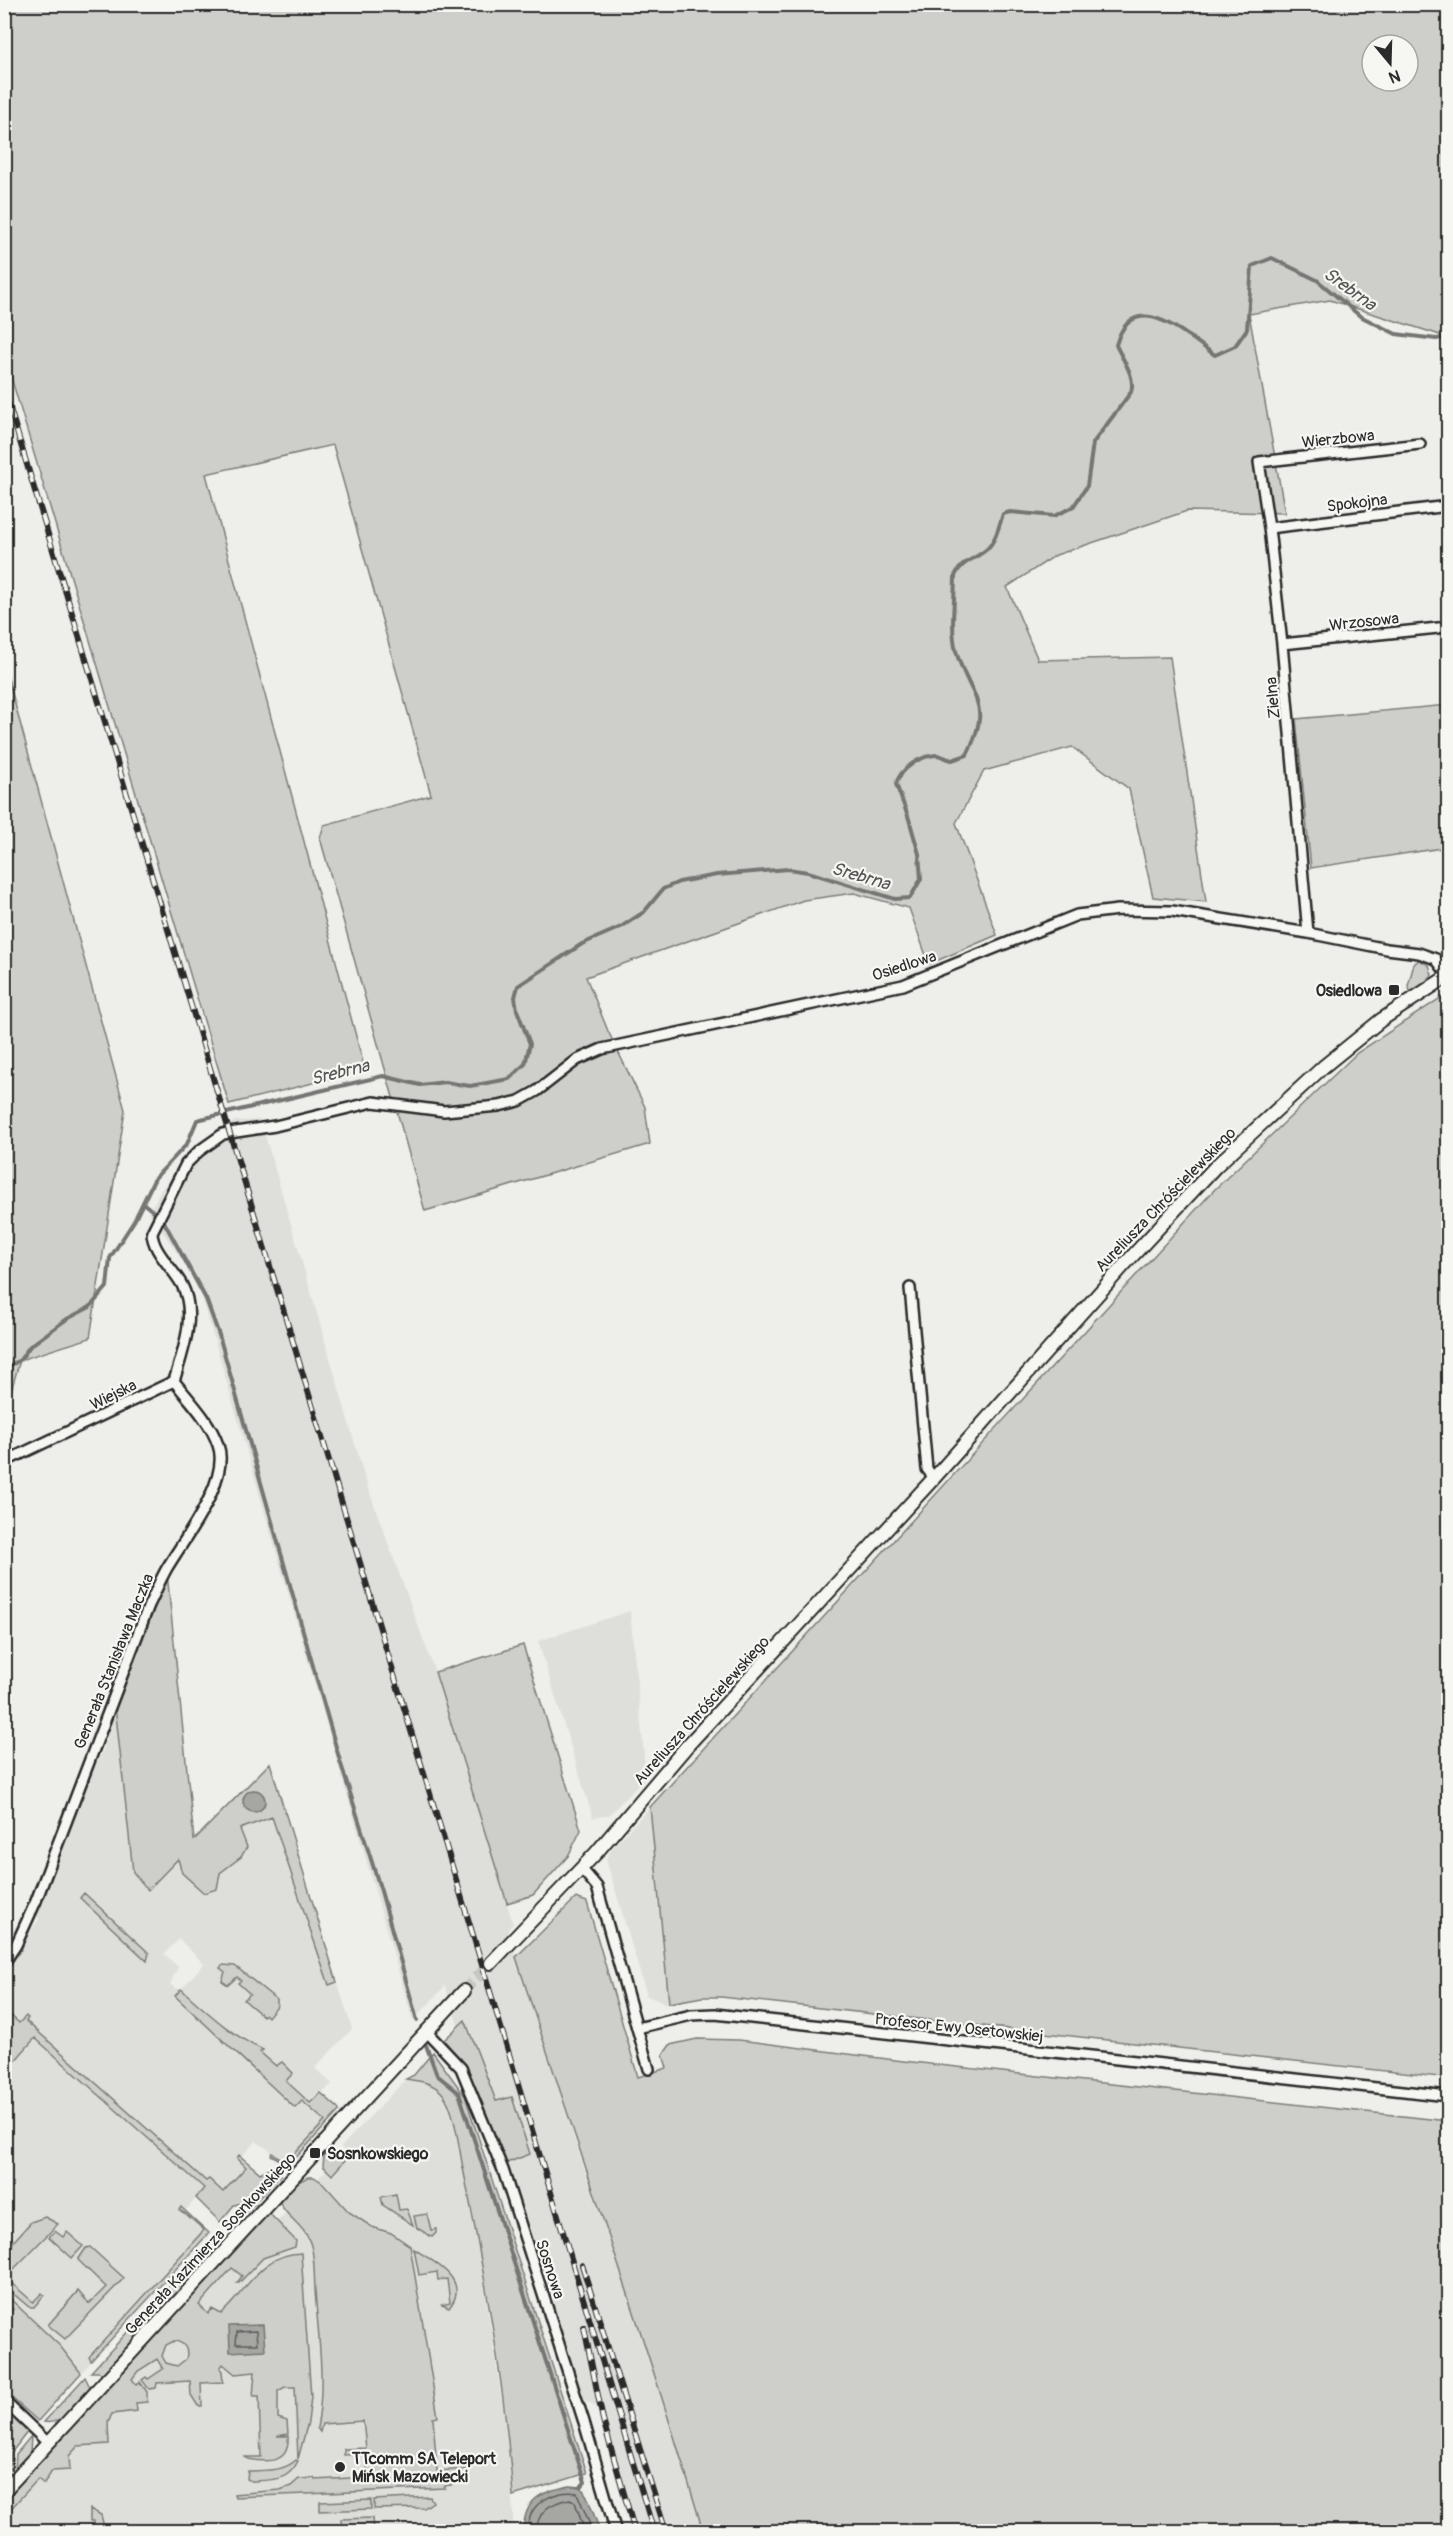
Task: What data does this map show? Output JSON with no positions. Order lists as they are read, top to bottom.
{
  "streets": {
    "street": [
      "Wierzbowa",
      "Spokojna",
      "Wrzosowa",
      "Zielna",
      "Osiedlowa",
      "Aureliusza Chróścielewskiego",
      "Wiejska",
      "Generała Stanisława Maczka",
      "Profesor Ewy Osetowskiej",
      "Generała Kazimierza Sosnkowskiego",
      "Sosnowa"
    ]
  },
  "crossings": [
    ["Wierzbowa", "Zielna"],
    ["Spokojna", "Zielna"],
    ["Wrzosowa", "Zielna"],
    ["Zielna", "Osiedlowa"],
    ["Osiedlowa", "Aureliusza Chróścielewskiego"],
    ["Osiedlowa", "Wiejska"],
    ["Osiedlowa", "Generała Stanisława Maczka"],
    ["Wiejska", "Generała Stanisława Maczka"],
    ["Generała Kazimierza Sosnkowskiego", "Sosnowa"]
  ],
  "water": ["Srebrna"],
  "places": {
    "transit": ["Osiedlowa", "Sosnkowskiego"],
    "other": ["TTcomm SA Teleport Mińsk Mazowiecki"]
  },
  "north": "bottom"
}
